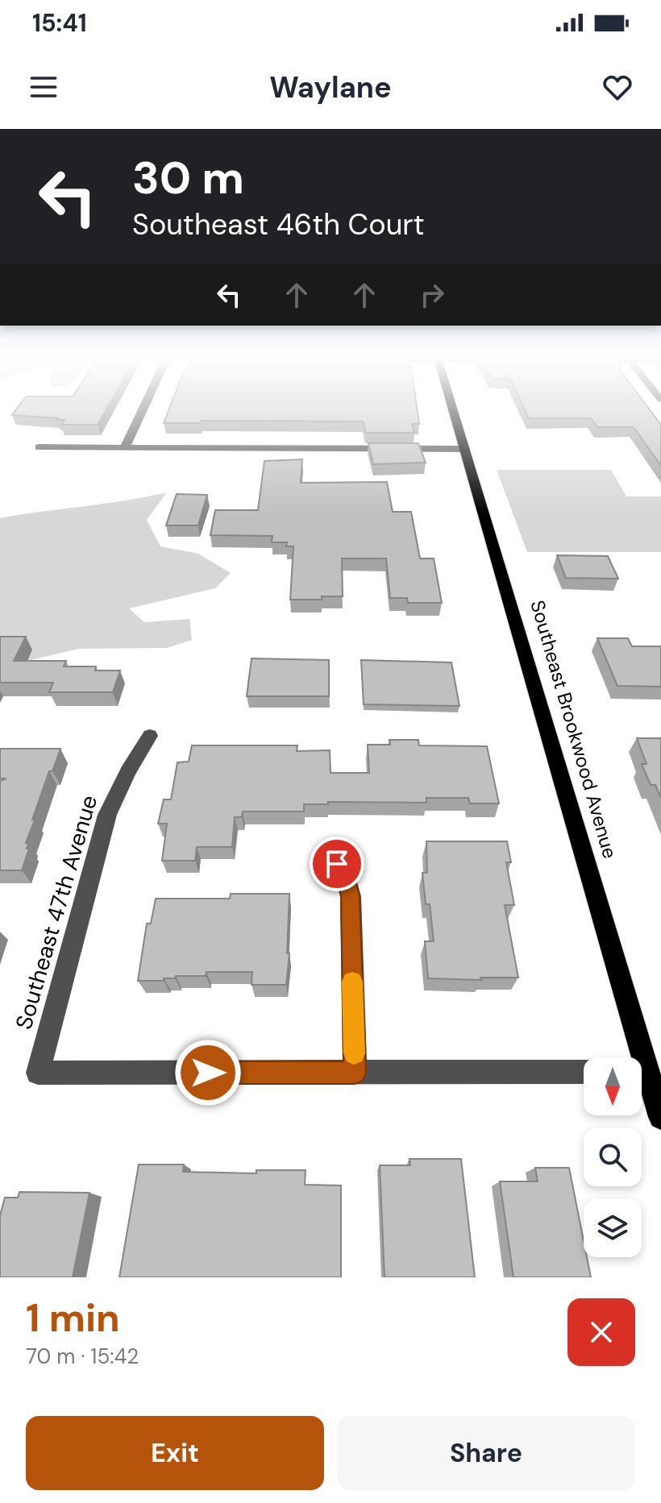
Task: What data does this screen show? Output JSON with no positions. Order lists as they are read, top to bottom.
{
  "streets": {
    "main road": ["Southeast Brookwood Avenue"],
    "street": ["Southeast 47th Avenue"]
  },
  "north": "bottom",
  "page": {
    "status": "15:41",
    "header": "Waylane",
    "turn": ["30 m", "Southeast 46th Court"],
    "heading": ["1 min", "70 m · 15:42"],
    "buttons": ["Exit", "Share"]
  }
}
